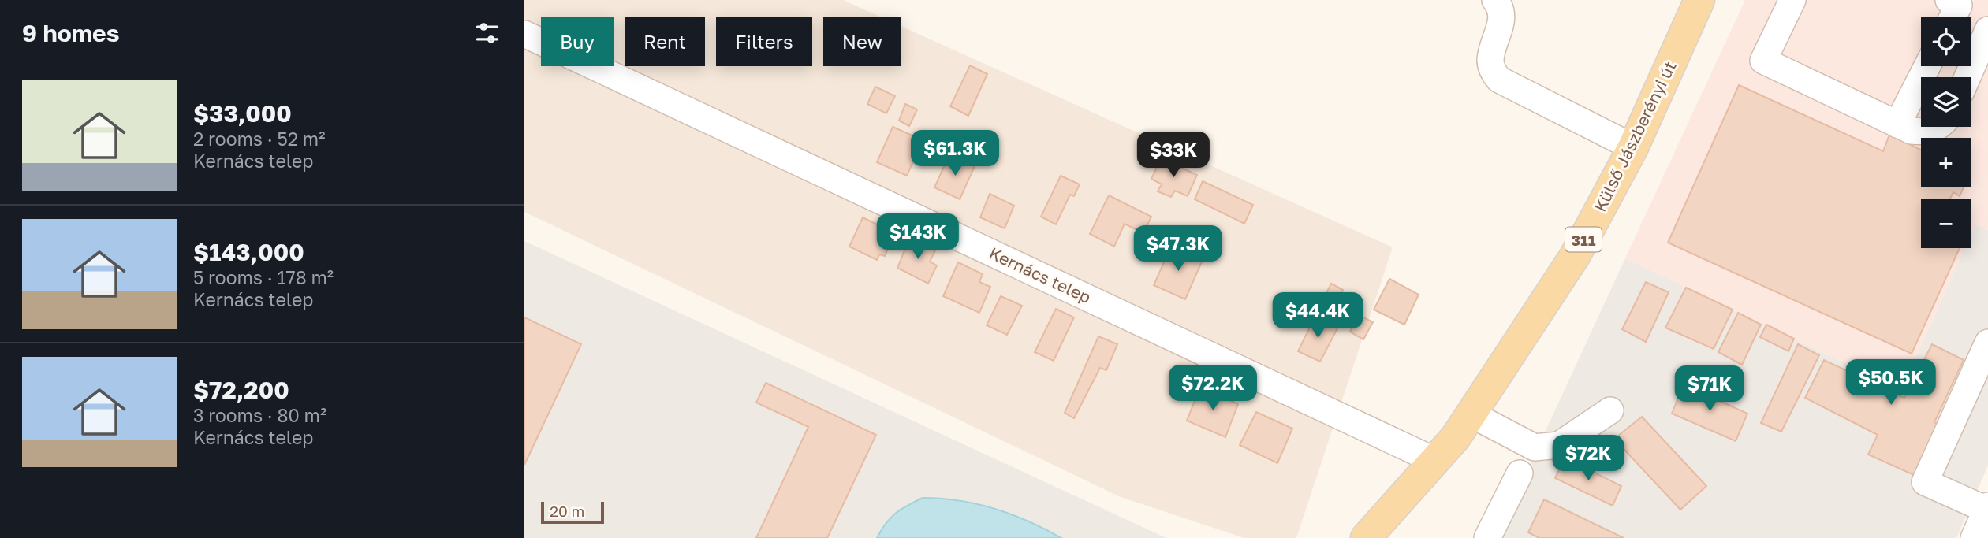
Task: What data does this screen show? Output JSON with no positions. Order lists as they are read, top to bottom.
{
  "streets": {
    "main road": ["Külső Jászberényi út", "311"],
    "street": ["Kernács telep"]
  },
  "crossings": [
    ["Külső Jászberényi út", "311"],
    ["Külső Jászberényi út", "Kernács telep"],
    ["311", "Kernács telep"]
  ],
  "scale_bar": "20 m",
  "page": {
    "heading": "9 homes",
    "map_buttons": ["+", "−"],
    "chip": [
      "Buy",
      "Rent",
      "Filters",
      "New"
    ],
    "list": [
      {
        "name": "$33,000",
        "note": "2 rooms · 52 m² · Kernács telep"
      },
      {
        "name": "$143,000",
        "note": "5 rooms · 178 m² · Kernács telep"
      },
      {
        "name": "$72,200",
        "note": "3 rooms · 80 m² · Kernács telep"
      }
    ],
    "price": [
      "$61.3K",
      "$33K",
      "$143K",
      "$47.3K",
      "$44.4K",
      "$50.5K",
      "$72.2K",
      "$71K",
      "$72K"
    ],
    "scale": "20 m"
  }
}
